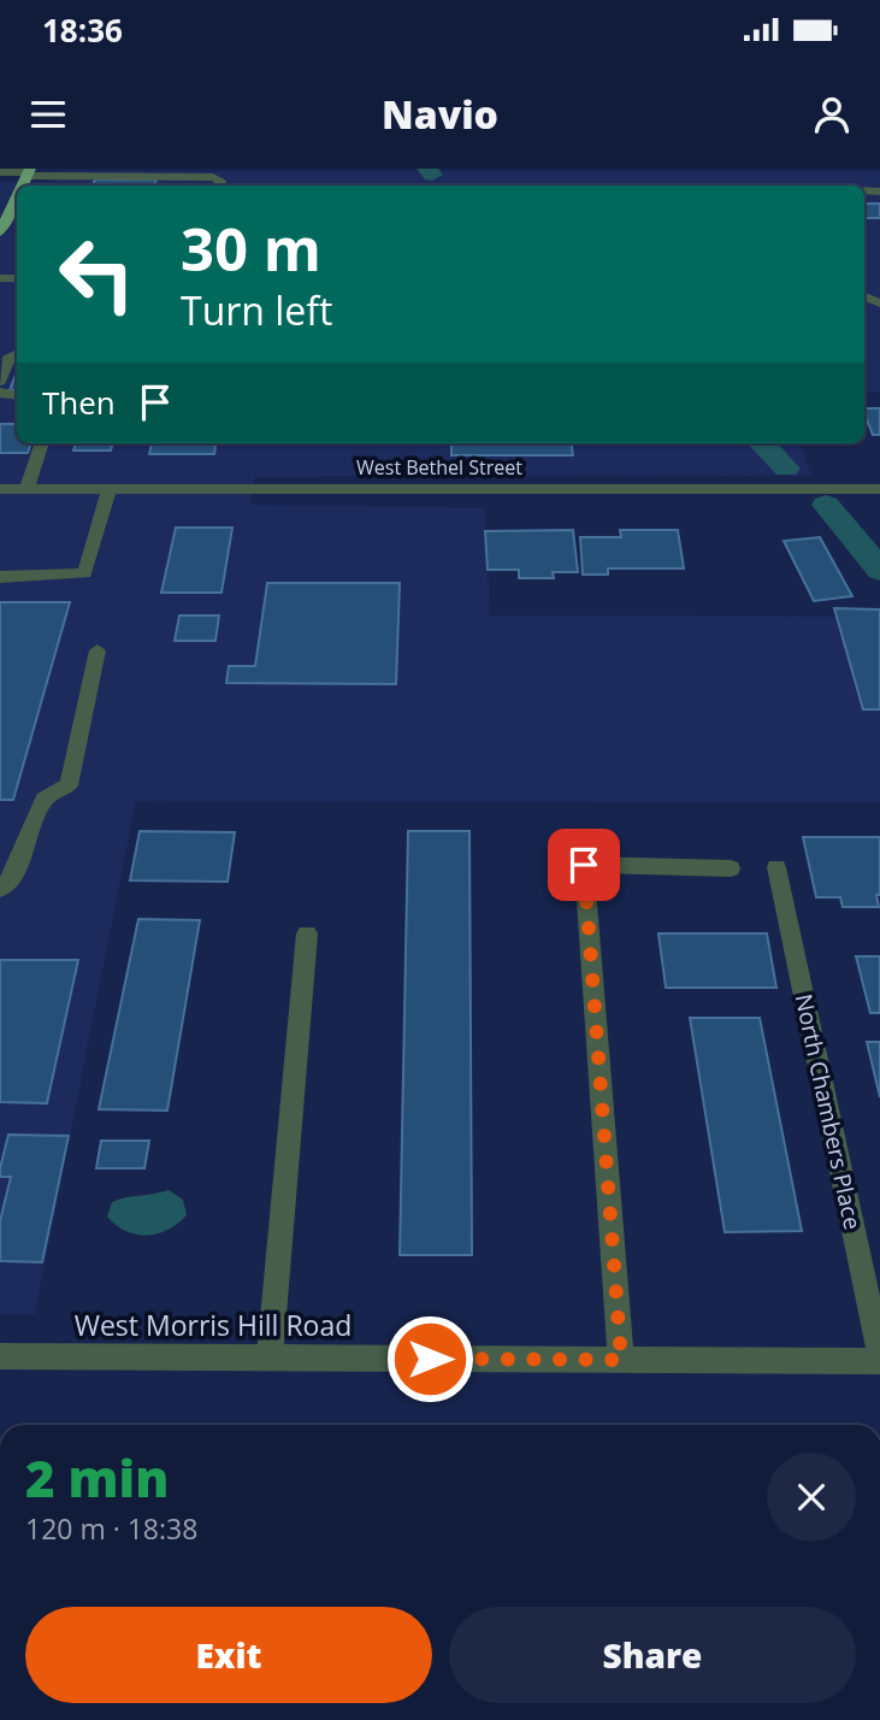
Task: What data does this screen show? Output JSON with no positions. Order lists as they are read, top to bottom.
{
  "streets": {
    "street": ["West Bethel Street", "North Chambers Place", "West Morris Hill Road"]
  },
  "crossings": [
    ["North Chambers Place", "West Morris Hill Road"]
  ],
  "page": {
    "status": "18:36",
    "header": "Navio",
    "turn": ["30 m", "Turn left"],
    "then": "Then",
    "heading": ["2 min", "120 m · 18:38"],
    "buttons": ["Exit", "Share"]
  }
}
